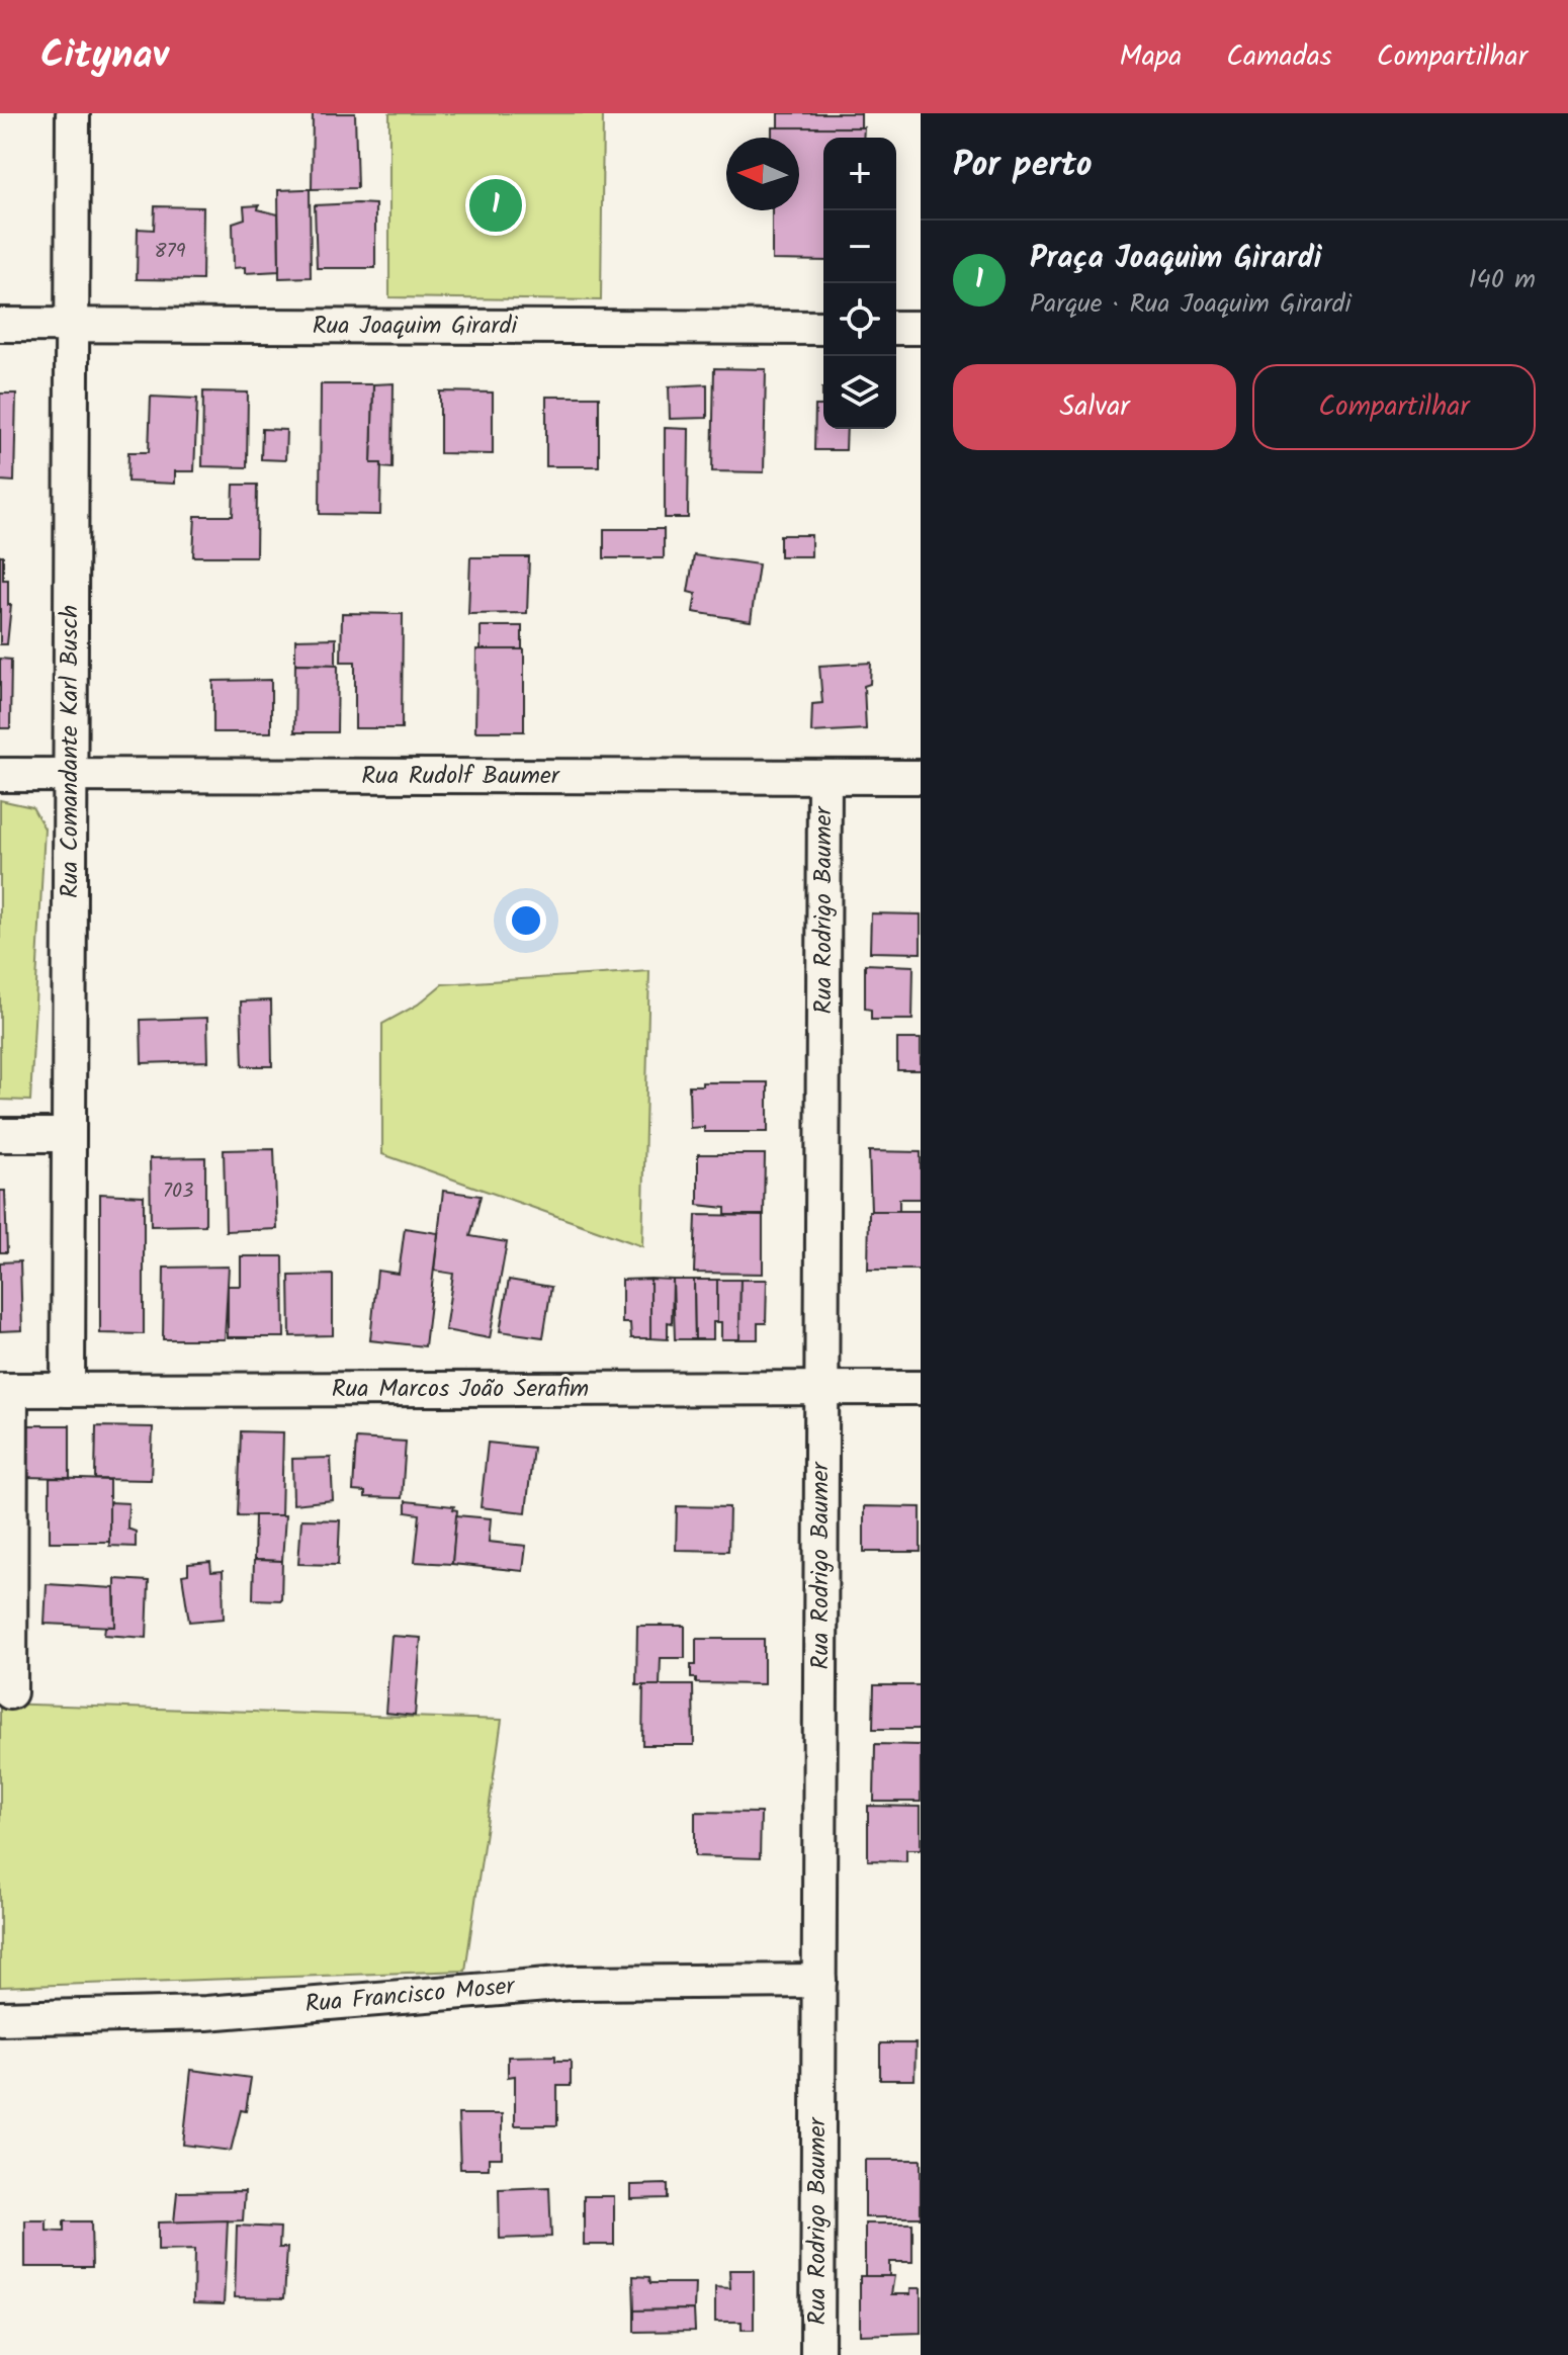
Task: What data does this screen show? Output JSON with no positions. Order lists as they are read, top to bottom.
{
  "streets": {
    "street": [
      "Rua Joaquim Girardi",
      "Rua Comandante Karl Busch",
      "Rua Rudolf Baumer",
      "Rua Rodrigo Baumer",
      "Rua Marcos João Serafim",
      "Rua Francisco Moser"
    ]
  },
  "crossings": [
    ["Rua Joaquim Girardi", "Rua Comandante Karl Busch"],
    ["Rua Comandante Karl Busch", "Rua Rudolf Baumer"],
    ["Rua Comandante Karl Busch", "Rua Marcos João Serafim"],
    ["Rua Rudolf Baumer", "Rua Rodrigo Baumer"],
    ["Rua Rodrigo Baumer", "Rua Marcos João Serafim"],
    ["Rua Rodrigo Baumer", "Rua Francisco Moser"]
  ],
  "house_numbers": ["879", "703"],
  "north": "left",
  "page": {
    "header": "Citynav",
    "nav": ["Mapa", "Camadas", "Compartilhar"],
    "heading": "Por perto",
    "map_buttons": ["+", "−"],
    "pins": "1",
    "list": [
      {
        "mark": "1",
        "name": "Praça Joaquim Girardi",
        "note": "Parque · Rua Joaquim Girardi",
        "value": "140 m"
      }
    ],
    "buttons": ["Salvar", "Compartilhar"]
  }
}
